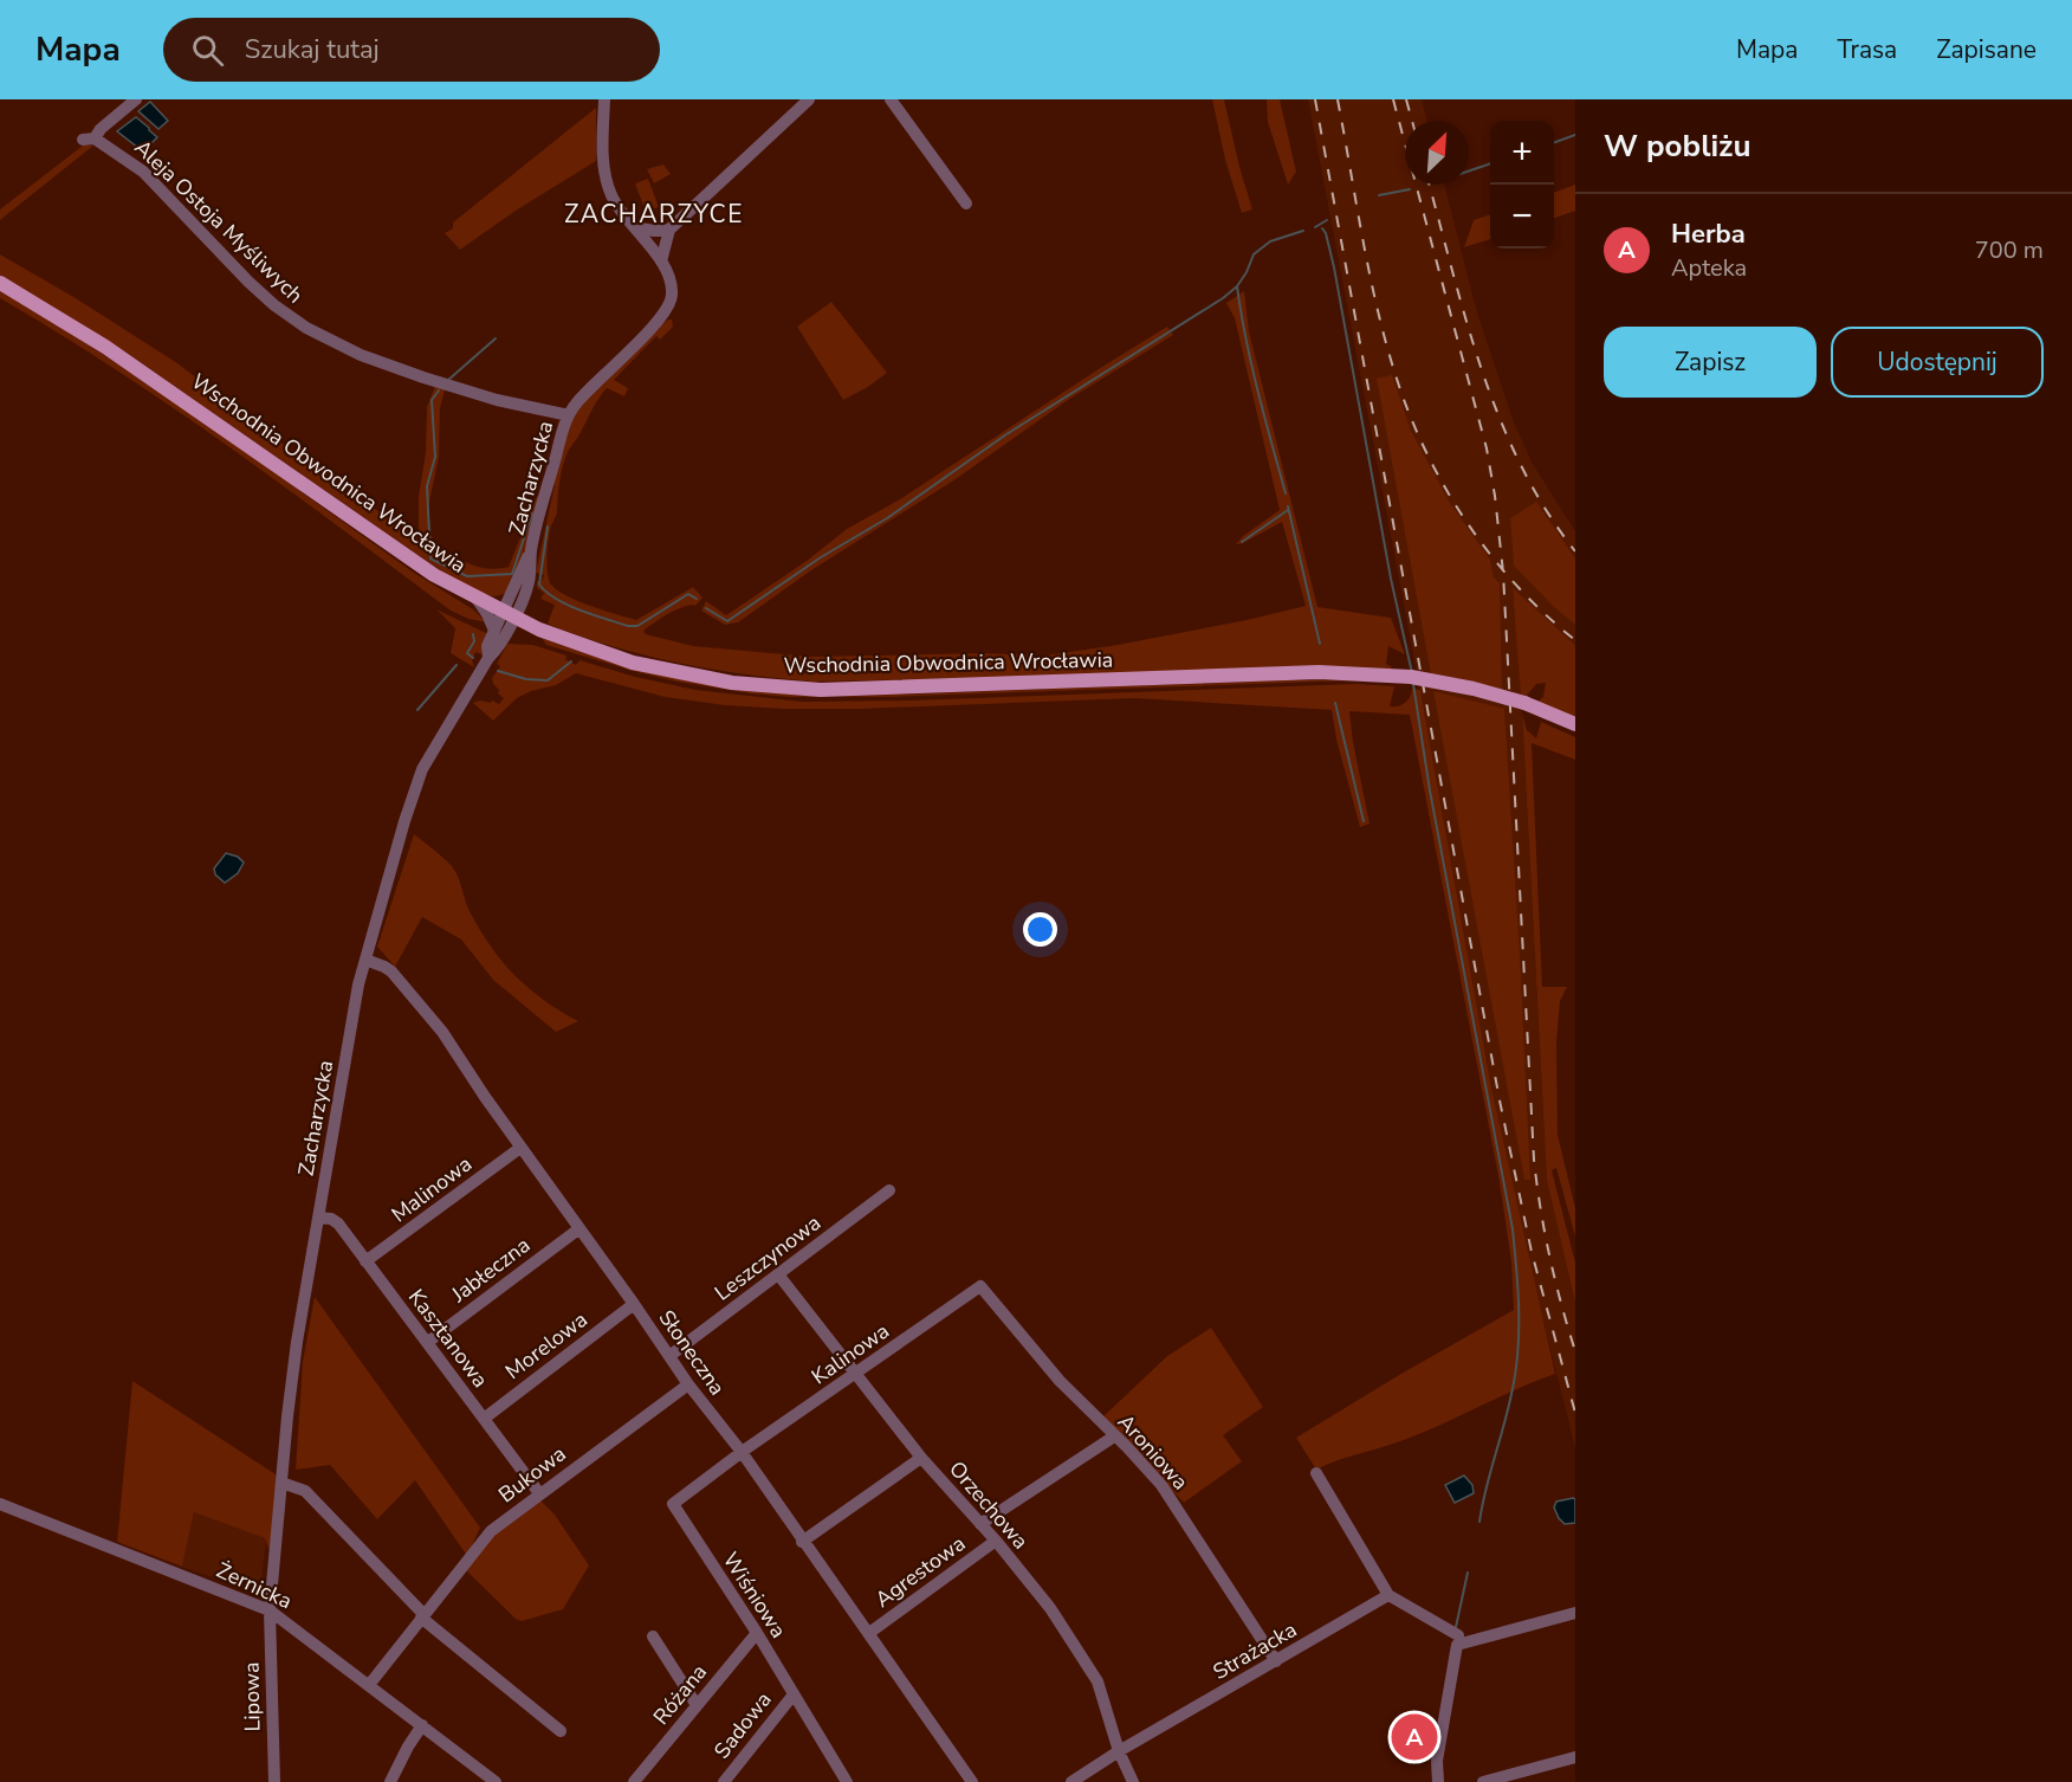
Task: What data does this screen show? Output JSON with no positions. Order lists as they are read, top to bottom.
{
  "streets": {
    "main road": ["Wschodnia Obwodnica Wrocławia"],
    "street": [
      "Aleja Ostoja Myśliwych",
      "Zacharzycka",
      "Malinowa",
      "Leszczynowa",
      "Jabłeczna",
      "Kasztanowa",
      "Morelowa",
      "Słoneczna",
      "Kalinowa",
      "Aroniowa",
      "Bukowa",
      "Orzechowa",
      "Agrestowa",
      "Żernicka",
      "Wiśniowa",
      "Strażacka",
      "Różana",
      "Lipowa",
      "Sadowa"
    ]
  },
  "crossings": [
    ["Aleja Ostoja Myśliwych", "Zacharzycka"],
    ["Wschodnia Obwodnica Wrocławia", "Zacharzycka"],
    ["Zacharzycka", "Kasztanowa"],
    ["Zacharzycka", "Słoneczna"],
    ["Zacharzycka", "Żernicka"],
    ["Zacharzycka", "Lipowa"],
    ["Malinowa", "Kasztanowa"],
    ["Malinowa", "Słoneczna"],
    ["Leszczynowa", "Słoneczna"],
    ["Leszczynowa", "Orzechowa"],
    ["Jabłeczna", "Kasztanowa"],
    ["Jabłeczna", "Słoneczna"],
    ["Kasztanowa", "Morelowa"],
    ["Kasztanowa", "Bukowa"],
    ["Morelowa", "Słoneczna"],
    ["Słoneczna", "Kalinowa"],
    ["Słoneczna", "Bukowa"],
    ["Słoneczna", "Agrestowa"],
    ["Słoneczna", "Wiśniowa"],
    ["Kalinowa", "Aroniowa"],
    ["Kalinowa", "Orzechowa"],
    ["Kalinowa", "Wiśniowa"],
    ["Aroniowa", "Strażacka"],
    ["Bukowa", "Żernicka"],
    ["Orzechowa", "Agrestowa"],
    ["Orzechowa", "Strażacka"],
    ["Żernicka", "Lipowa"],
    ["Wiśniowa", "Różana"],
    ["Wiśniowa", "Sadowa"]
  ],
  "districts": ["ZACHARZYCE"],
  "north": "top right",
  "page": {
    "header": "Mapa",
    "search": "Szukaj tutaj",
    "nav": ["Mapa", "Trasa", "Zapisane"],
    "heading": "W pobliżu",
    "map_buttons": ["+", "−"],
    "list": [
      {
        "mark": "A",
        "name": "Herba",
        "note": "Apteka",
        "value": "700 m"
      }
    ],
    "buttons": ["Zapisz", "Udostępnij"],
    "pins": "A"
  }
}
